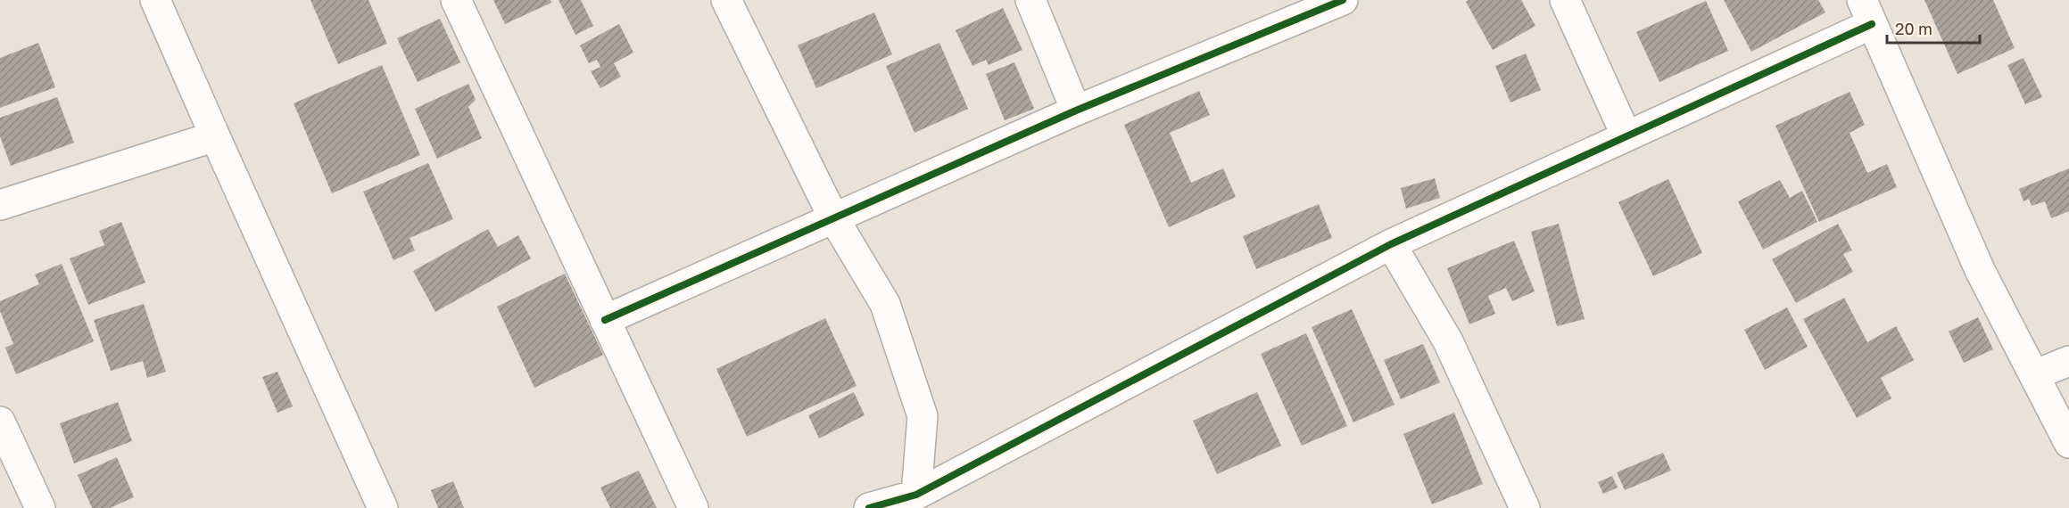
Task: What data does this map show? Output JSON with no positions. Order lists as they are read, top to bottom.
{
  "scale_bar": "20 m"
}
